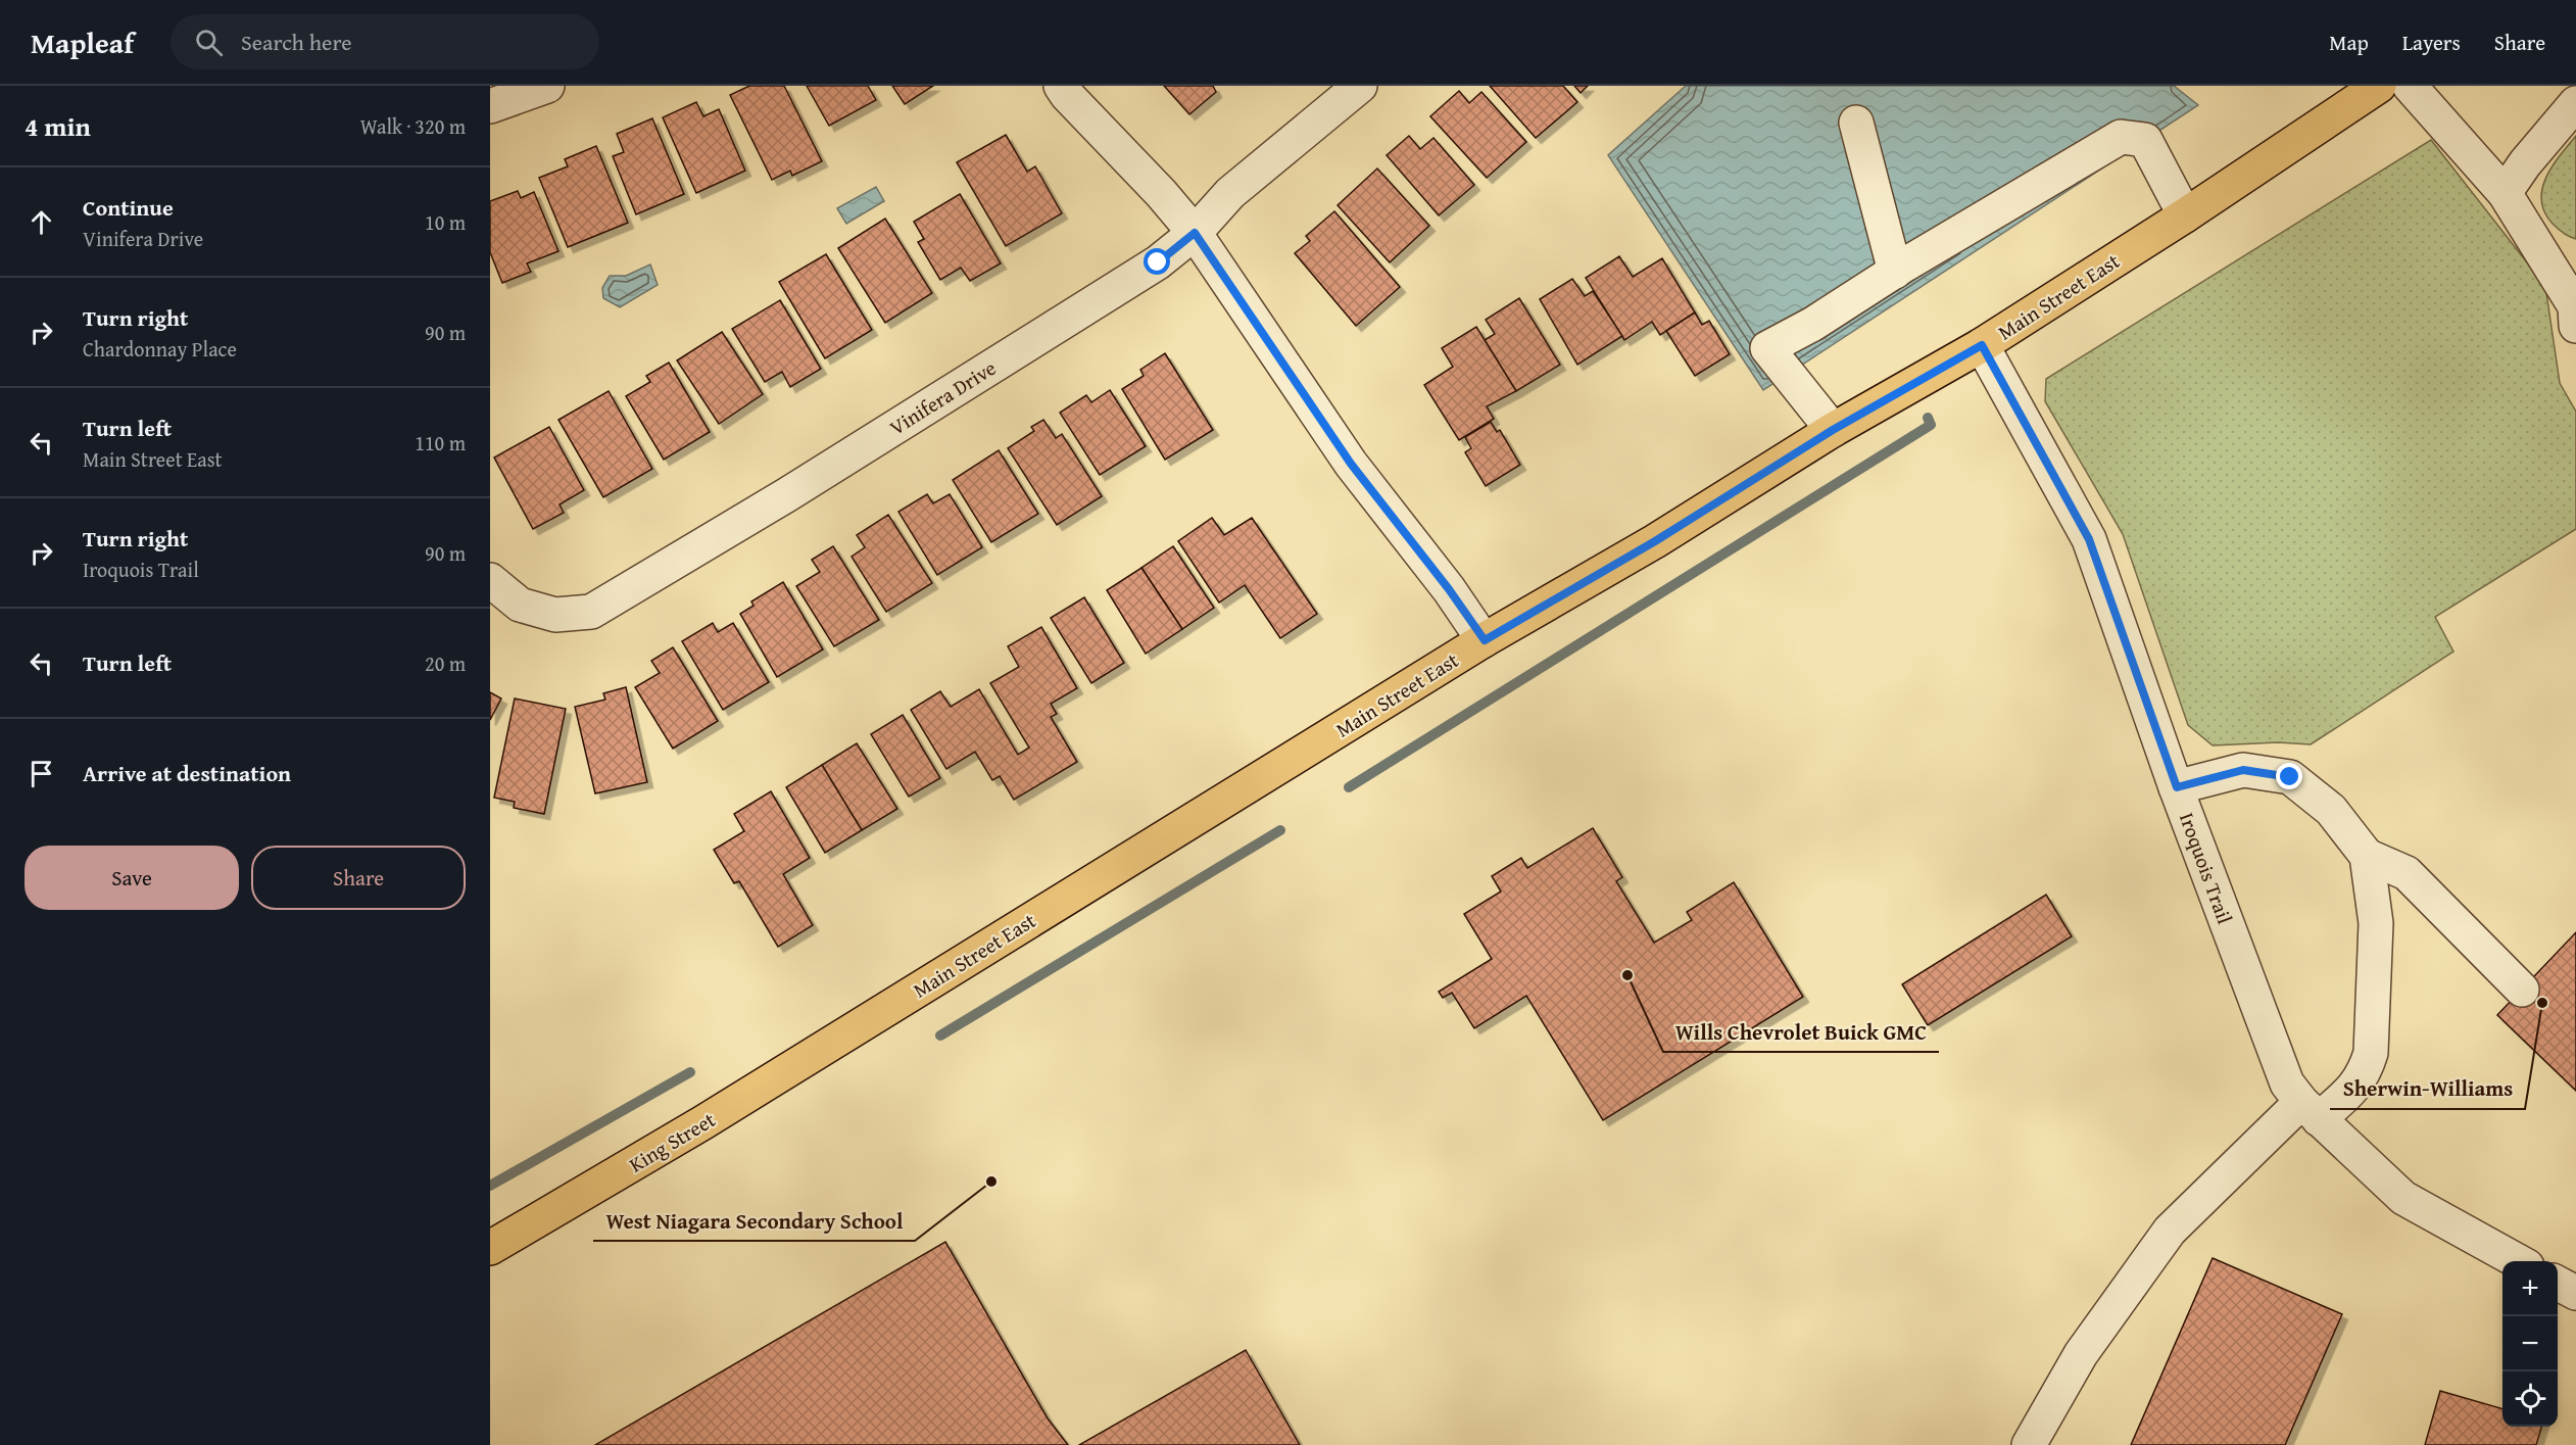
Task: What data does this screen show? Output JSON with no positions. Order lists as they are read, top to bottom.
{
  "streets": {
    "main road": ["Main Street East", "King Street"],
    "street": ["Vinifera Drive", "Iroquois Trail"]
  },
  "crossings": [
    ["Main Street East", "Iroquois Trail"],
    ["Main Street East", "King Street"]
  ],
  "places": ["Wills Chevrolet Buick GMC", "Sherwin-Williams", "West Niagara Secondary School"],
  "page": {
    "header": "Mapleaf",
    "search": "Search here",
    "nav": ["Map", "Layers", "Share"],
    "heading": ["4 min", "Walk · 320 m"],
    "list": [
      ["Continue", "Vinifera Drive", "10 m"],
      ["Turn right", "Chardonnay Place", "90 m"],
      ["Turn left", "Main Street East", "110 m"],
      ["Turn right", "Iroquois Trail", "90 m"],
      ["Turn left", "20 m"],
      "Arrive at destination"
    ],
    "buttons": ["Save", "Share"],
    "map_buttons": ["+", "−"]
  }
}
